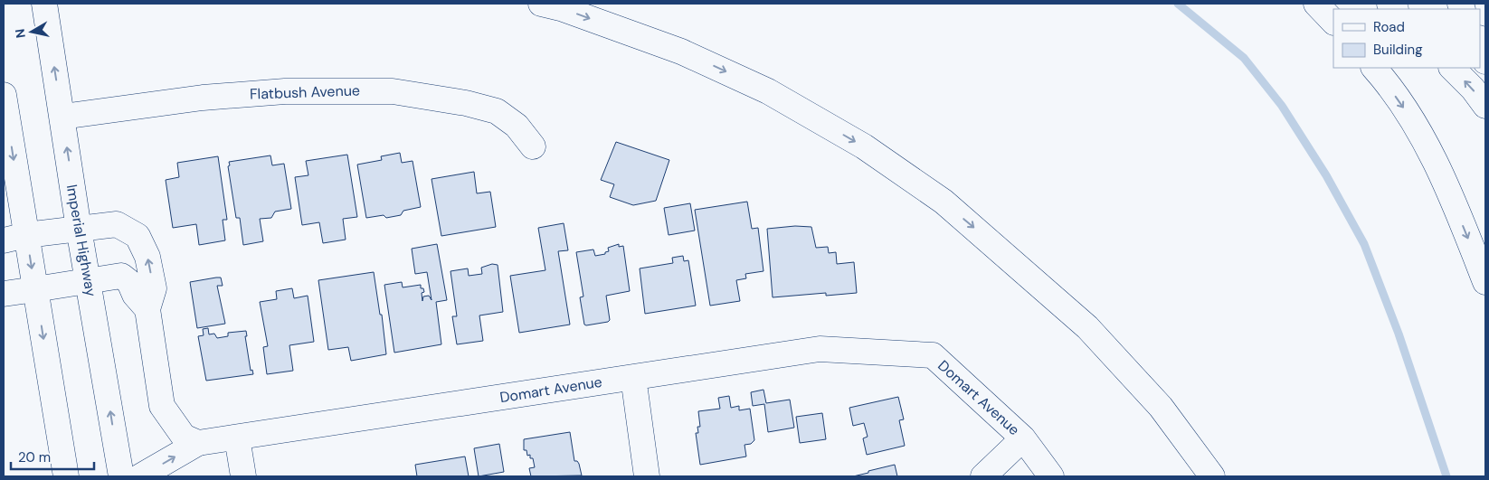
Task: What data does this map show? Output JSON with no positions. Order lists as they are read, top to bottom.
{
  "streets": {
    "main road": ["Flatbush Avenue", "Imperial Highway", "Domart Avenue"]
  },
  "crossings": [
    ["Flatbush Avenue", "Imperial Highway"]
  ],
  "legend": ["Road", "Building"],
  "scale_bar": "20 m",
  "north": "left"
}
